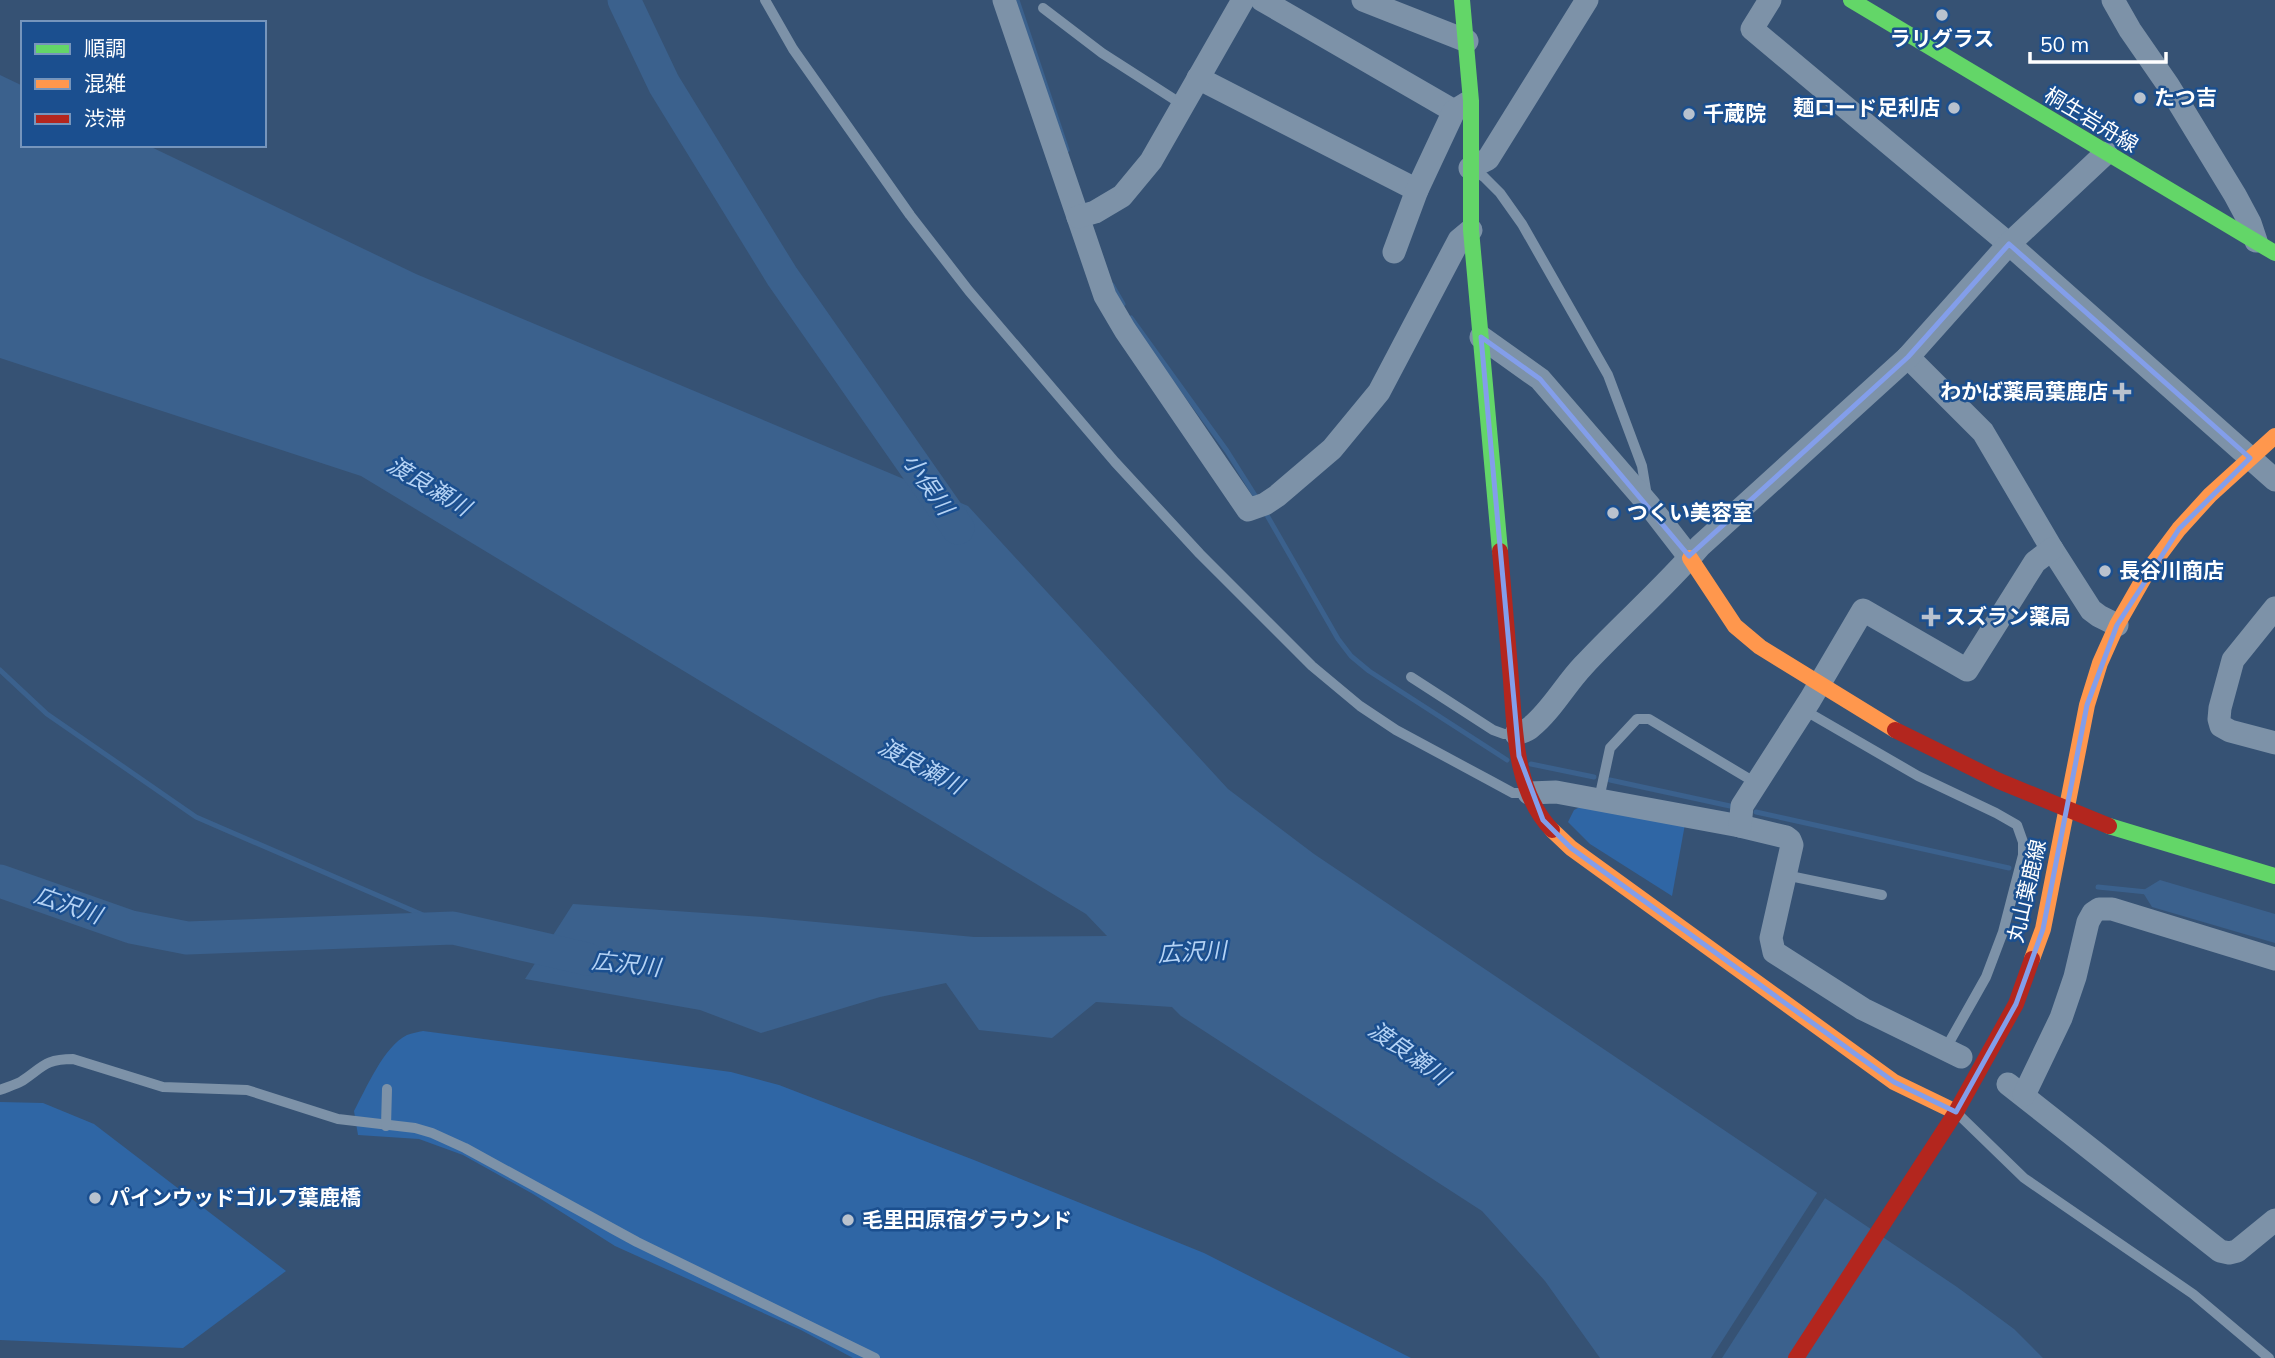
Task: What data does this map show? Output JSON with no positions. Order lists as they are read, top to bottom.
{
  "streets": {
    "street": ["桐生岩舟線", "丸山葉鹿線"]
  },
  "water": ["小俣川", "渡良瀬川", "広沢川"],
  "places": {
    "other": [
      "ラリグラス",
      "たつ吉",
      "麺ロード足利店",
      "千蔵院",
      "つくい美容室",
      "長谷川商店",
      "パインウッドゴルフ葉鹿橋",
      "毛里田原宿グラウンド"
    ],
    "health": ["わかば薬局葉鹿店", "スズラン薬局"]
  },
  "legend": ["順調", "混雑", "渋滞"],
  "scale_bar": "50 m"
}
